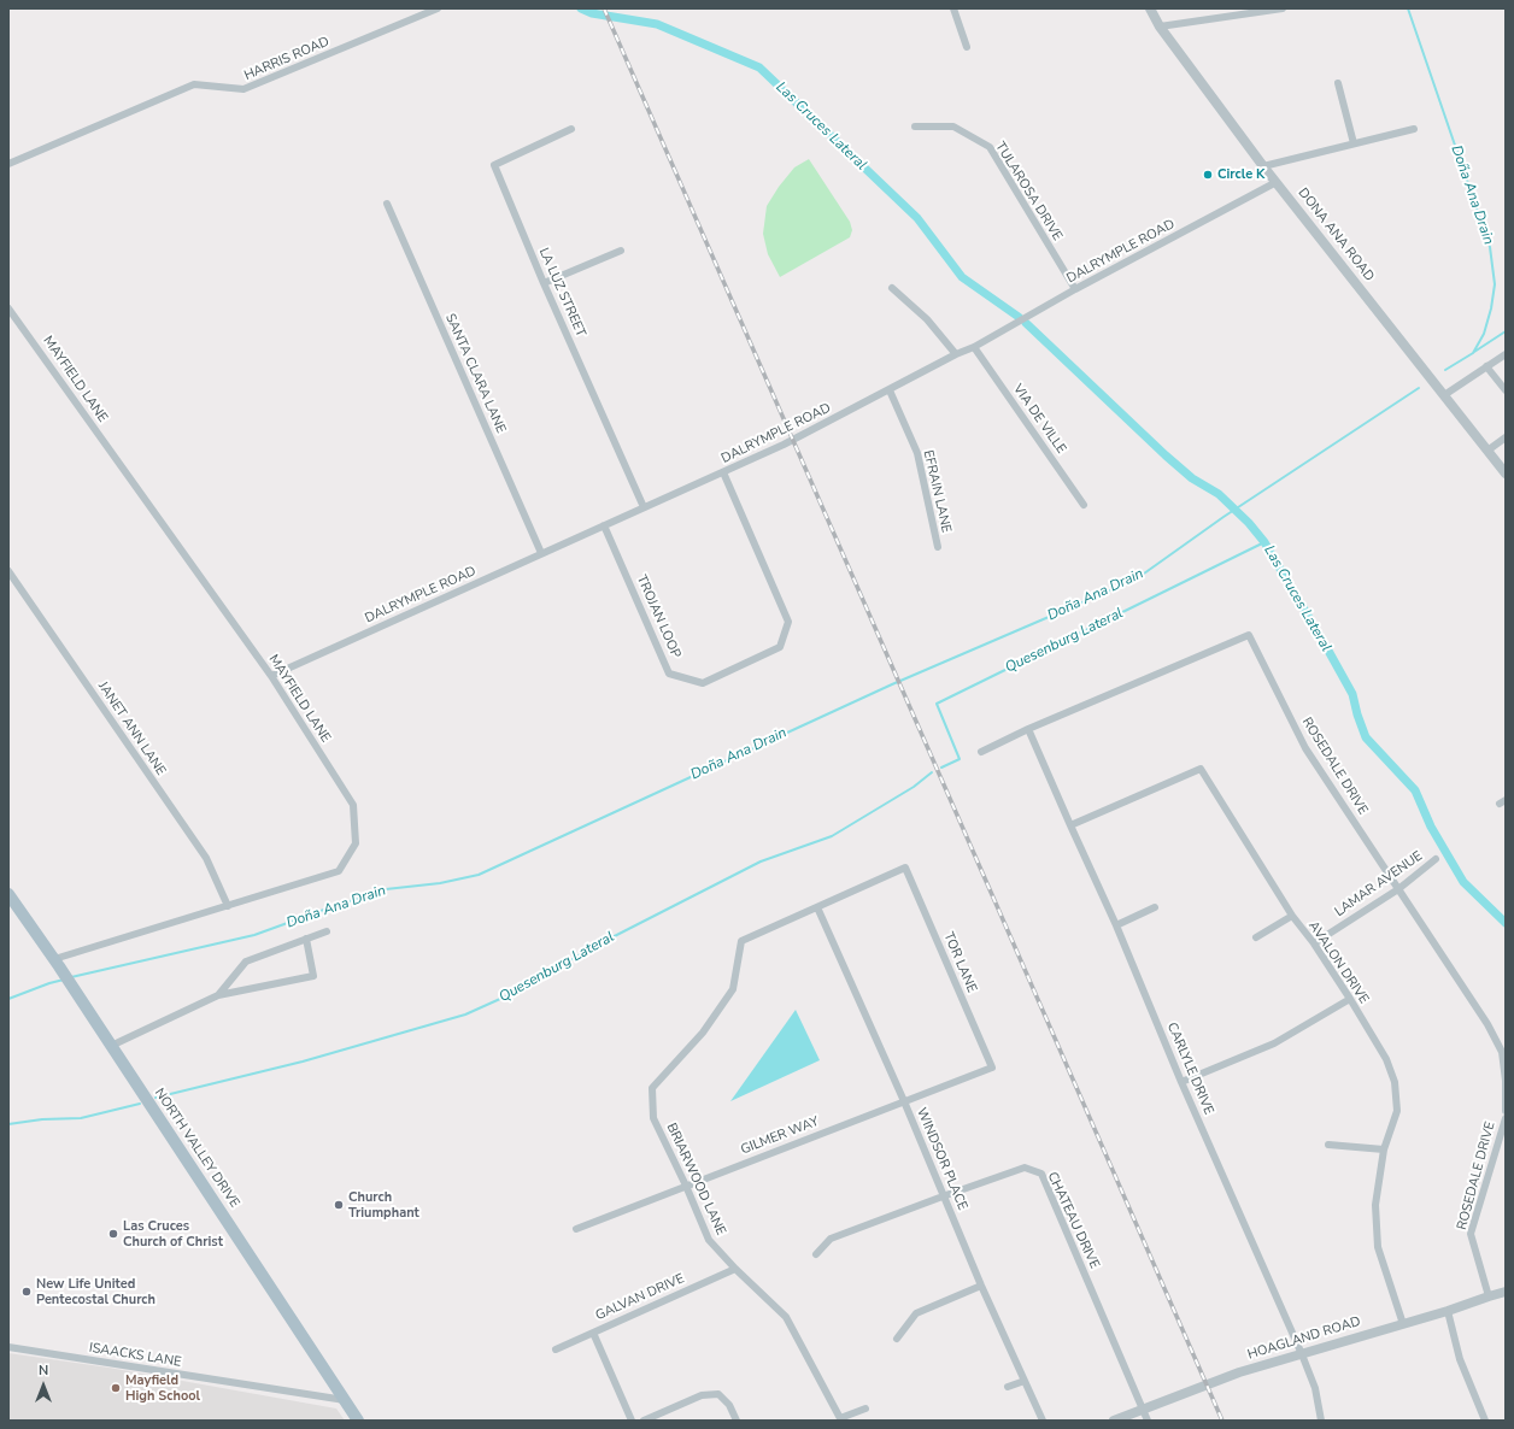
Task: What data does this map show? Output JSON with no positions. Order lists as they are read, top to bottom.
{
  "streets": {
    "main road": ["NORTH VALLEY DRIVE"],
    "street": [
      "HARRIS ROAD",
      "TULAROSA DRIVE",
      "DONA ANA ROAD",
      "DALRYMPLE ROAD",
      "LA LUZ STREET",
      "SANTA CLARA LANE",
      "MAYFIELD LANE",
      "VIA DE VILLE",
      "EFRAIN LANE",
      "TROJAN LOOP",
      "JANET ANN LANE",
      "ROSEDALE DRIVE",
      "LAMAR AVENUE",
      "TOR LANE",
      "AVALON DRIVE",
      "CARLYLE DRIVE",
      "GILMER WAY",
      "WINDSOR PLACE",
      "BRIARWOOD LANE",
      "CHATEAU DRIVE",
      "GALVAN DRIVE",
      "HOAGLAND ROAD",
      "ISAACKS LANE"
    ]
  },
  "crossings": [
    ["TULAROSA DRIVE", "DALRYMPLE ROAD"],
    ["DONA ANA ROAD", "DALRYMPLE ROAD"],
    ["DALRYMPLE ROAD", "LA LUZ STREET"],
    ["DALRYMPLE ROAD", "SANTA CLARA LANE"],
    ["DALRYMPLE ROAD", "MAYFIELD LANE"],
    ["DALRYMPLE ROAD", "VIA DE VILLE"],
    ["DALRYMPLE ROAD", "EFRAIN LANE"],
    ["DALRYMPLE ROAD", "TROJAN LOOP"],
    ["MAYFIELD LANE", "JANET ANN LANE"],
    ["MAYFIELD LANE", "NORTH VALLEY DRIVE"],
    ["ROSEDALE DRIVE", "LAMAR AVENUE"],
    ["ROSEDALE DRIVE", "CARLYLE DRIVE"],
    ["ROSEDALE DRIVE", "HOAGLAND ROAD"],
    ["LAMAR AVENUE", "AVALON DRIVE"],
    ["TOR LANE", "GILMER WAY"],
    ["TOR LANE", "BRIARWOOD LANE"],
    ["AVALON DRIVE", "CARLYLE DRIVE"],
    ["AVALON DRIVE", "HOAGLAND ROAD"],
    ["CARLYLE DRIVE", "HOAGLAND ROAD"],
    ["GILMER WAY", "WINDSOR PLACE"],
    ["GILMER WAY", "BRIARWOOD LANE"],
    ["NORTH VALLEY DRIVE", "ISAACKS LANE"],
    ["WINDSOR PLACE", "BRIARWOOD LANE"],
    ["WINDSOR PLACE", "CHATEAU DRIVE"],
    ["BRIARWOOD LANE", "GALVAN DRIVE"],
    ["CHATEAU DRIVE", "HOAGLAND ROAD"]
  ],
  "water": ["Las Cruces Lateral", "Doña Ana Drain", "Quesenburg Lateral"],
  "places": [
    "Circle K",
    "Church Triumphant",
    "Las Cruces Church of Christ",
    "New Life United Pentecostal Church",
    "Mayfield High School"
  ],
  "north": "top"
}
